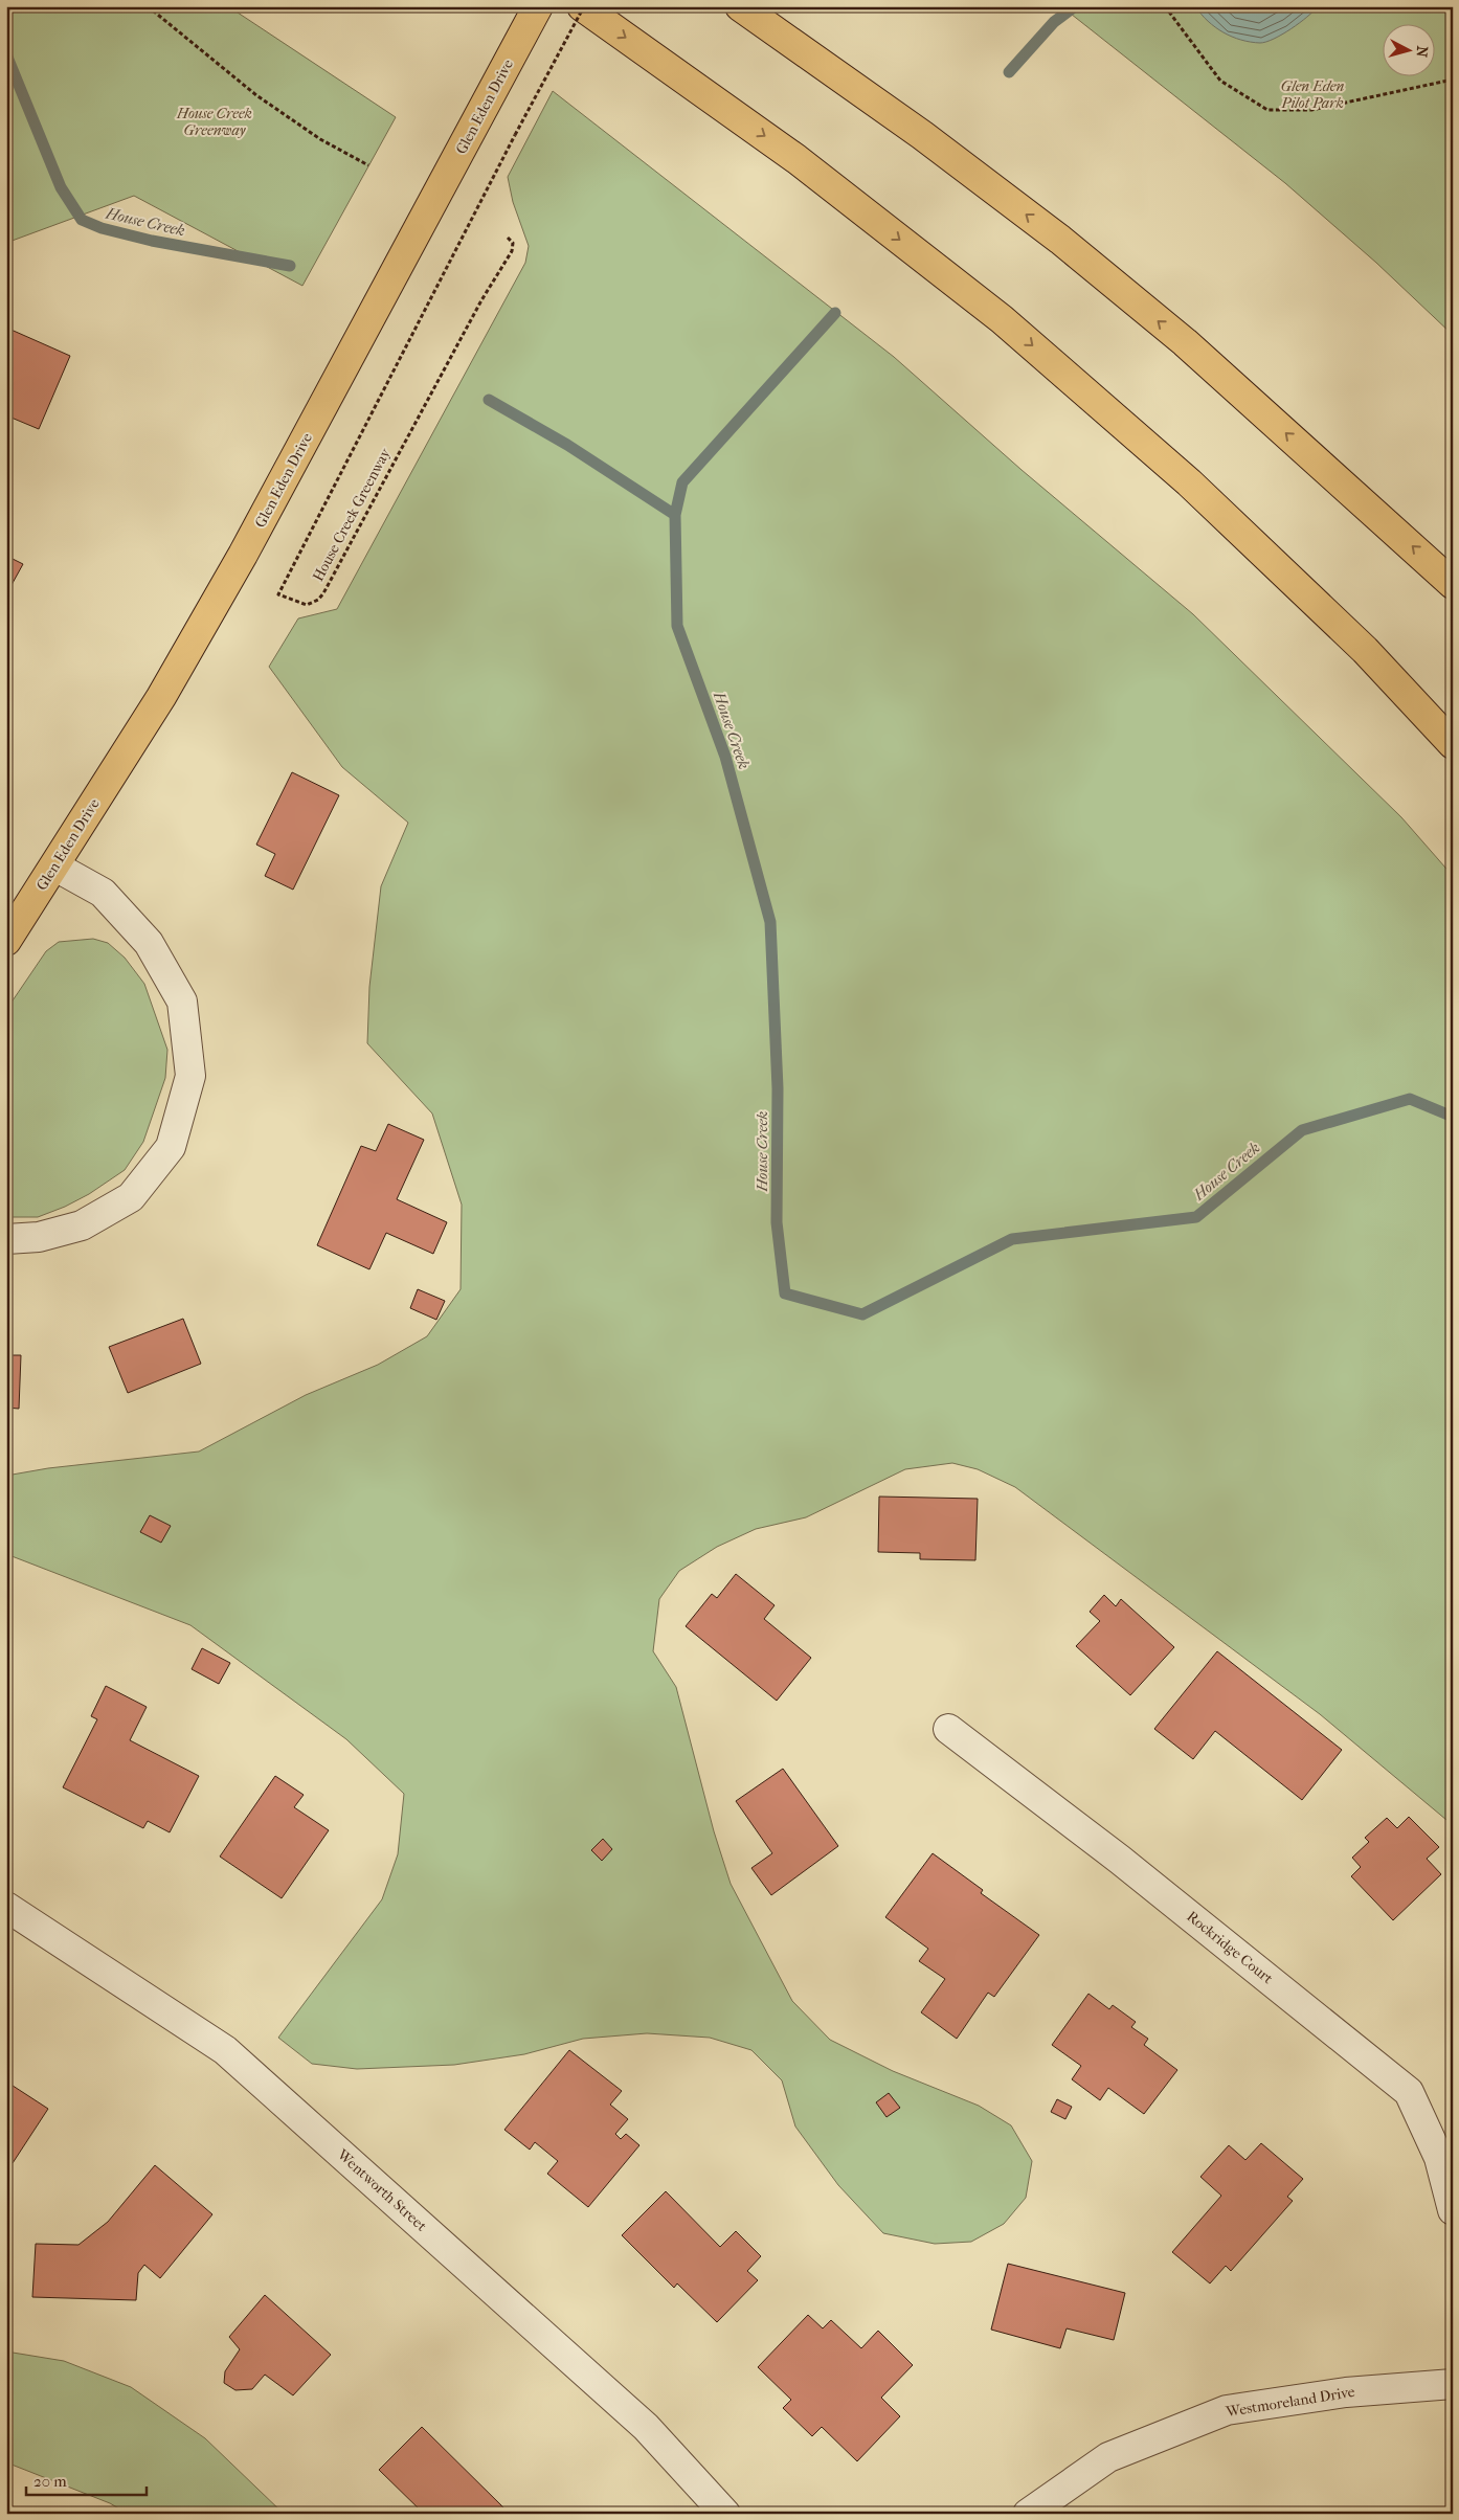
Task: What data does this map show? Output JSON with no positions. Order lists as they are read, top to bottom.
{
  "streets": {
    "main road": ["Glen Eden Drive"],
    "street": ["Rockridge Court", "Wentworth Street", "Westmoreland Drive"],
    "path": ["House Creek Greenway"]
  },
  "water": ["House Creek"],
  "parks": ["Glen Eden Pilot Park", "House Creek Greenway"],
  "scale_bar": "20 m",
  "north": "right"
}
